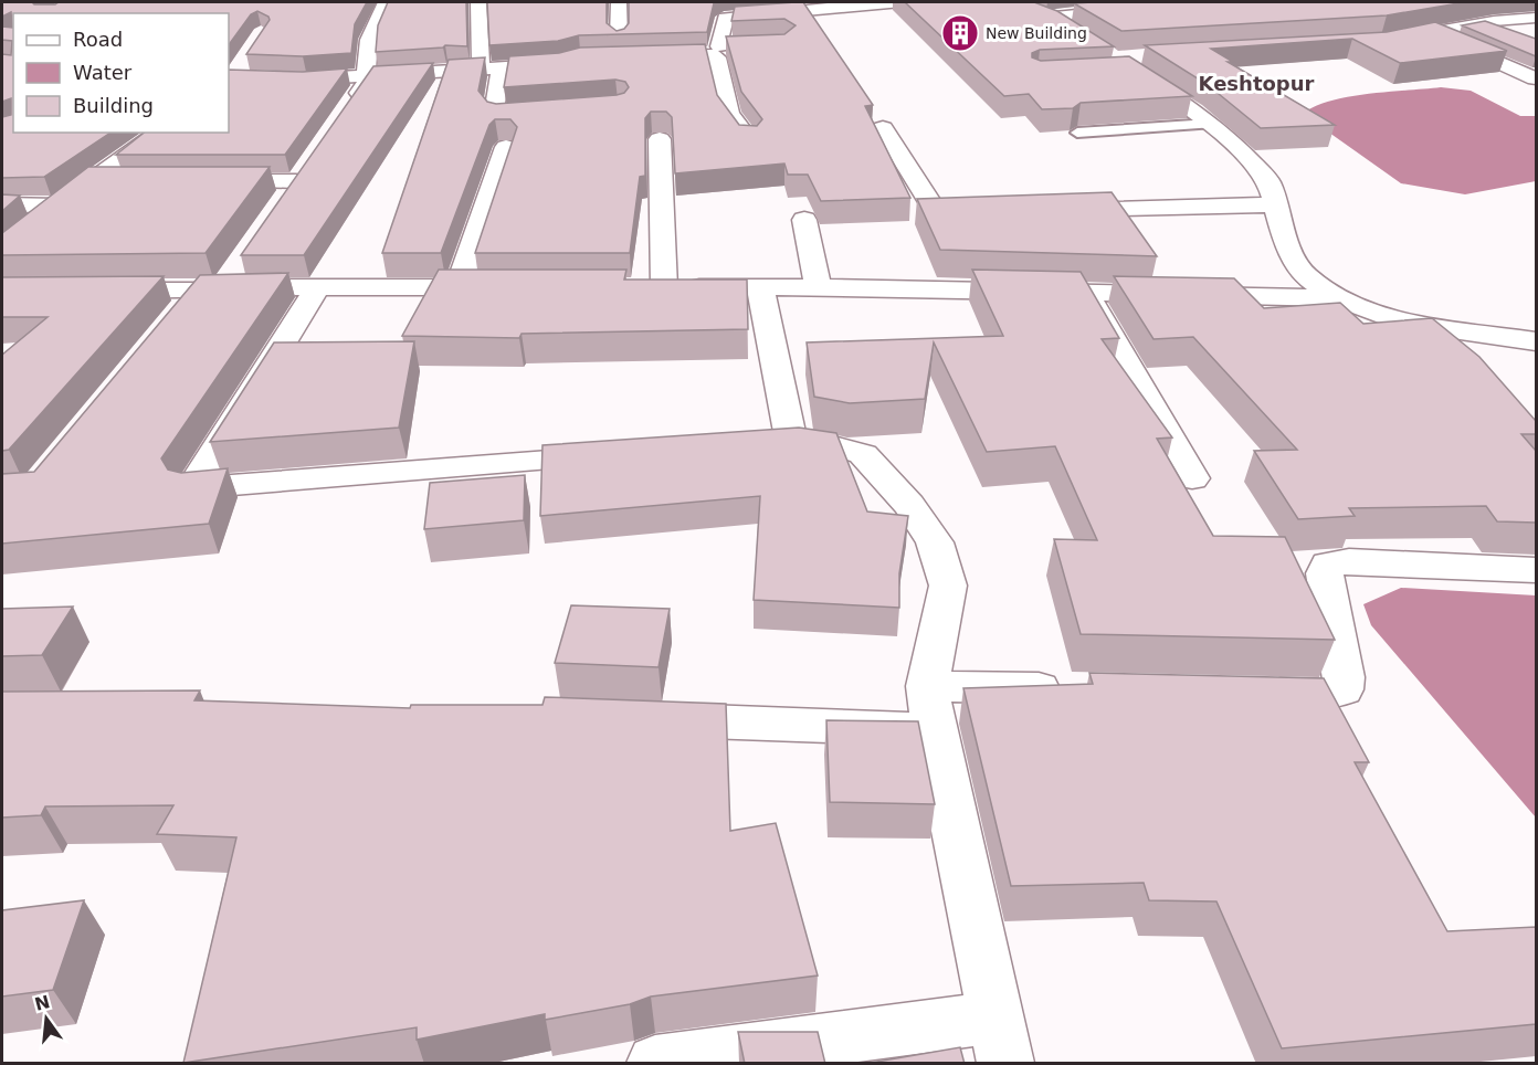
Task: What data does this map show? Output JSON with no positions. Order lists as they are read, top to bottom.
{
  "districts": ["Keshtopur"],
  "places": {
    "building": ["New Building"]
  },
  "legend": ["Road", "Water", "Building"],
  "north": "top"
}
